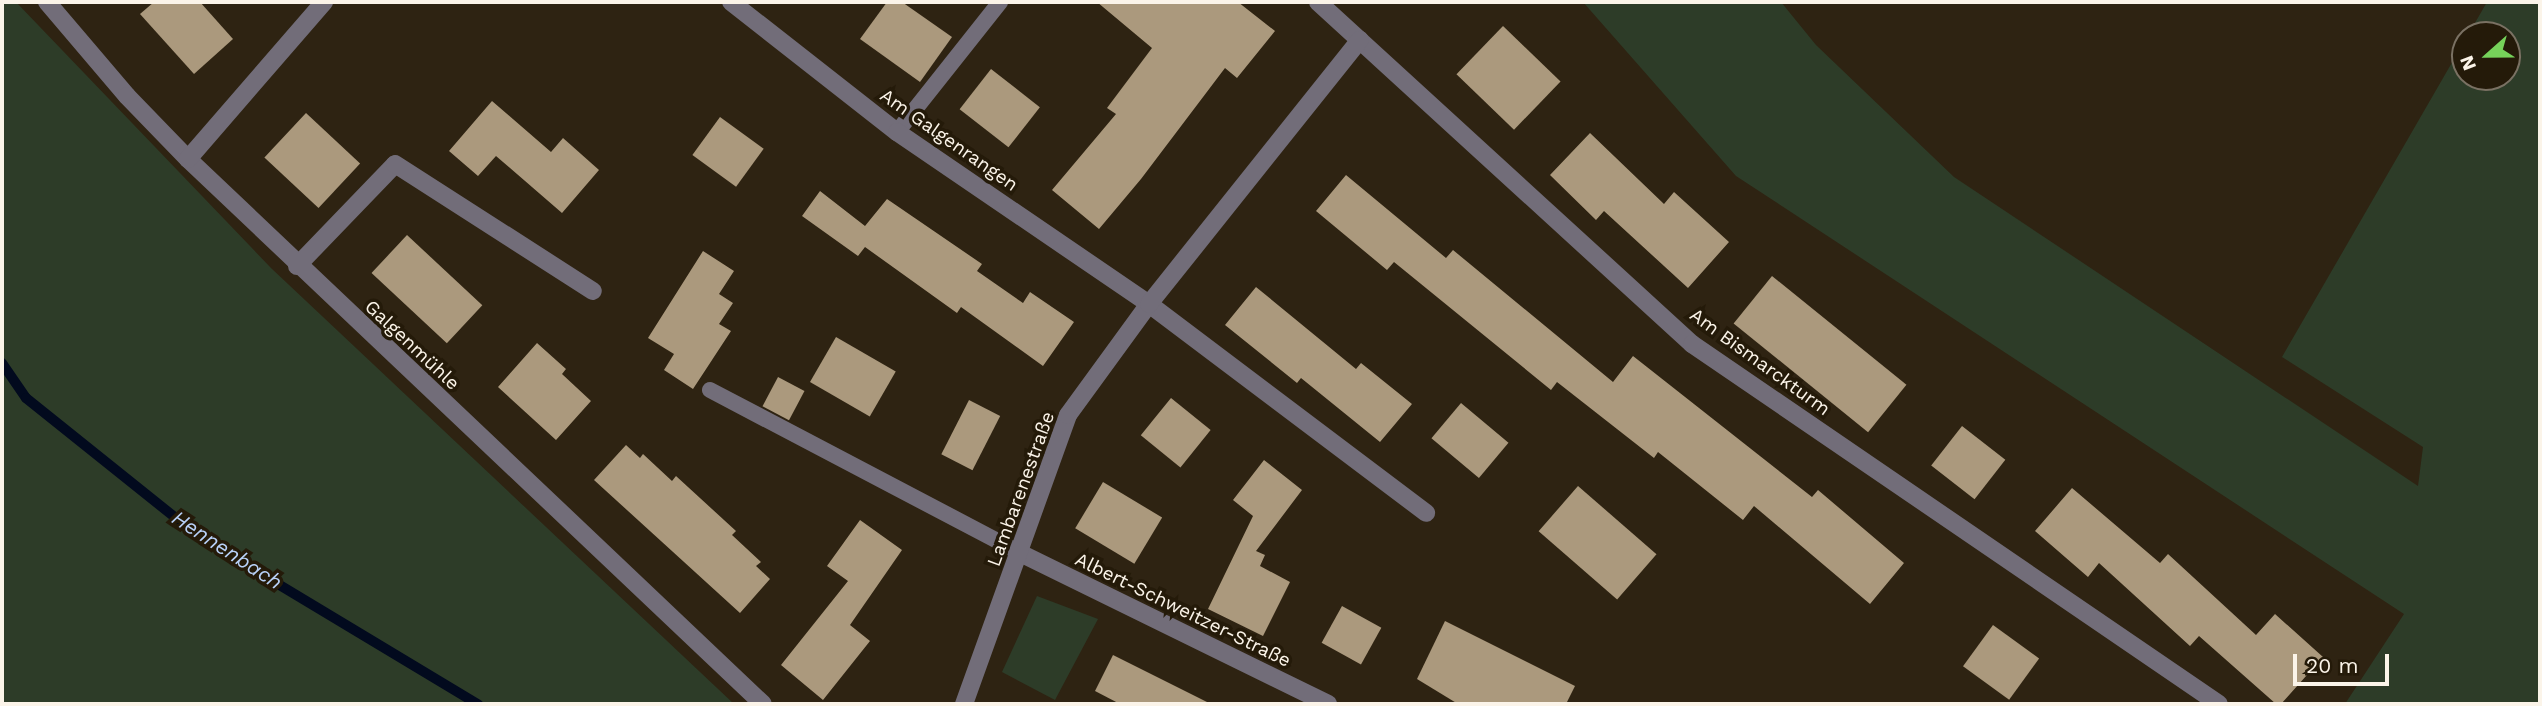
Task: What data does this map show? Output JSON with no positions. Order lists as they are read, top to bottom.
{
  "streets": {
    "street": [
      "Am Galgenrangen",
      "Galgenmühle",
      "Am Bismarckturm",
      "Lambarenestraße",
      "Albert-Schweitzer-Straße"
    ]
  },
  "crossings": [
    ["Am Galgenrangen", "Lambarenestraße"],
    ["Am Bismarckturm", "Lambarenestraße"],
    ["Lambarenestraße", "Albert-Schweitzer-Straße"]
  ],
  "water": ["Hennenbach"],
  "scale_bar": "20 m",
  "north": "left"
}
